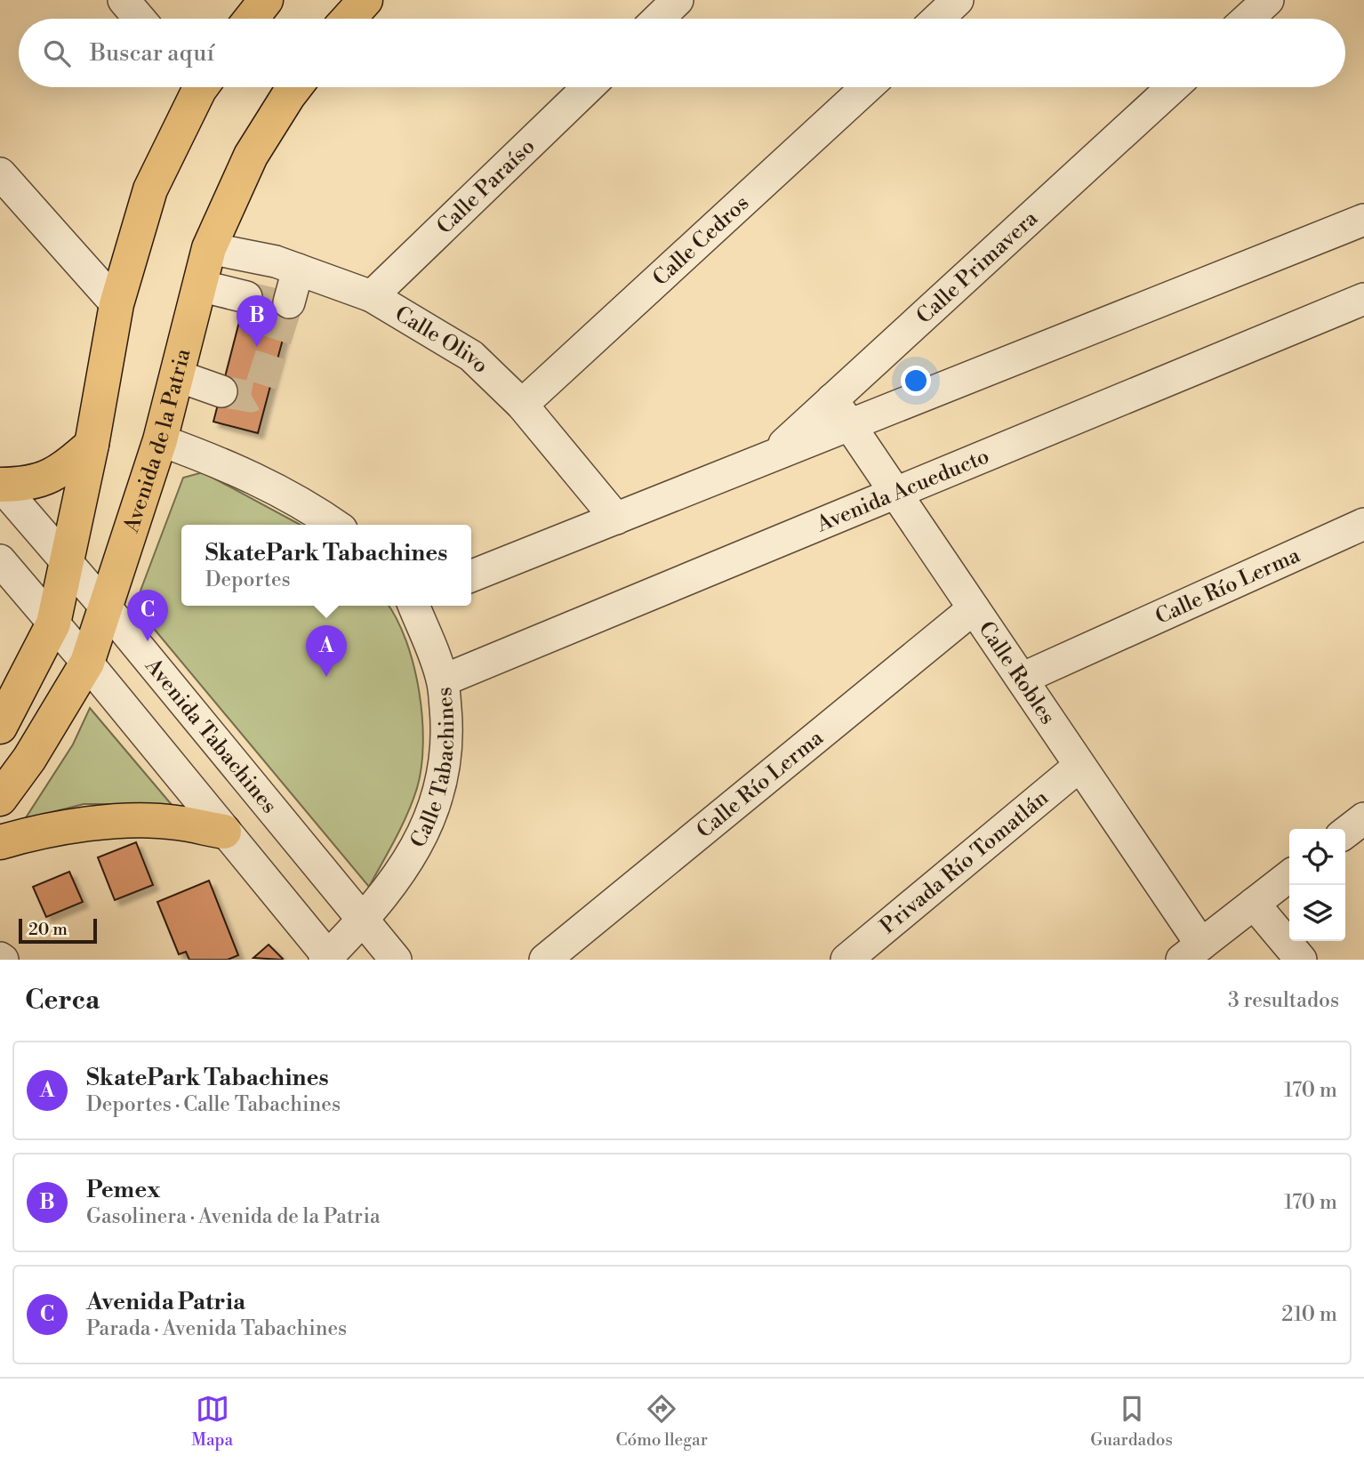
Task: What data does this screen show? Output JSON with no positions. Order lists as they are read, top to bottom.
{
  "streets": {
    "main road": ["Avenida de la Patria"],
    "street": [
      "Calle Paraíso",
      "Calle Cedros",
      "Calle Primavera",
      "Calle Olivo",
      "Avenida Acueducto",
      "Calle Río Lerma",
      "Calle Robles",
      "Avenida Tabachines",
      "Calle Tabachines",
      "Privada Río Tomatlán"
    ]
  },
  "crossings": [
    ["Calle Paraíso", "Calle Olivo"],
    ["Calle Cedros", "Calle Olivo"],
    ["Calle Primavera", "Calle Robles"],
    ["Calle Olivo", "Avenida de la Patria"],
    ["Avenida de la Patria", "Avenida Tabachines"],
    ["Avenida Acueducto", "Calle Robles"],
    ["Avenida Acueducto", "Calle Tabachines"],
    ["Calle Río Lerma", "Calle Robles"],
    ["Calle Robles", "Privada Río Tomatlán"],
    ["Avenida Tabachines", "Calle Tabachines"]
  ],
  "scale_bar": "20 m",
  "page": {
    "search": "Buscar aquí",
    "pins": ["B", "C", "A"],
    "popup": ["SkatePark Tabachines", "Deportes"],
    "scale": "20 m",
    "heading": ["Cerca", "3 resultados"],
    "list": [
      {
        "mark": "A",
        "name": "SkatePark Tabachines",
        "note": "Deportes · Calle Tabachines",
        "value": "170 m"
      },
      {
        "mark": "B",
        "name": "Pemex",
        "note": "Gasolinera · Avenida de la Patria",
        "value": "170 m"
      },
      {
        "mark": "C",
        "name": "Avenida Patria",
        "note": "Parada · Avenida Tabachines",
        "value": "210 m"
      }
    ],
    "nav": ["Mapa", "Cómo llegar", "Guardados"]
  }
}
